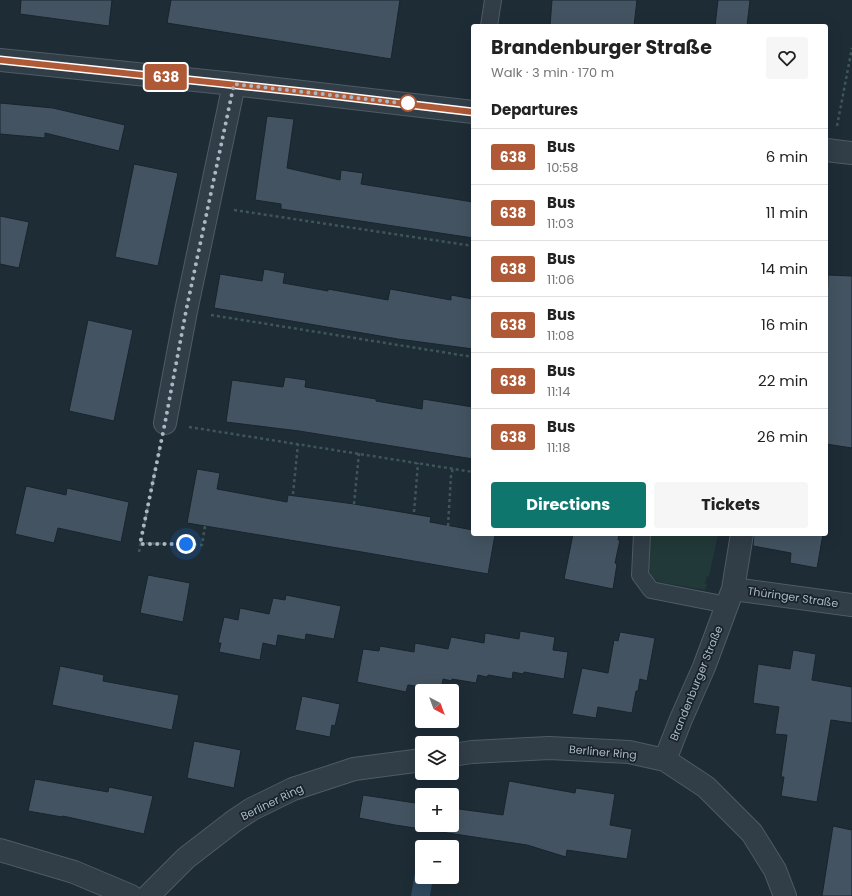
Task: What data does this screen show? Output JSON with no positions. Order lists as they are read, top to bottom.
{
  "streets": {
    "street": ["Thüringer Straße", "Brandenburger Straße", "Berliner Ring"]
  },
  "crossings": [
    ["Thüringer Straße", "Brandenburger Straße"],
    ["Brandenburger Straße", "Berliner Ring"]
  ],
  "lines": ["bus line 638"],
  "north": "bottom right",
  "page": {
    "on_map": "638",
    "heading": [
      ["Brandenburger Straße", "Walk · 3 min · 170 m"],
      "Departures"
    ],
    "list": [
      {
        "mark": "638",
        "name": "Bus",
        "note": "10:58",
        "value": "6 min"
      },
      {
        "mark": "638",
        "name": "Bus",
        "note": "11:03",
        "value": "11 min"
      },
      {
        "mark": "638",
        "name": "Bus",
        "note": "11:06",
        "value": "14 min"
      },
      {
        "mark": "638",
        "name": "Bus",
        "note": "11:08",
        "value": "16 min"
      },
      {
        "mark": "638",
        "name": "Bus",
        "note": "11:14",
        "value": "22 min"
      },
      {
        "mark": "638",
        "name": "Bus",
        "note": "11:18",
        "value": "26 min"
      }
    ],
    "buttons": ["Directions", "Tickets"],
    "map_buttons": ["+", "−"]
  }
}
